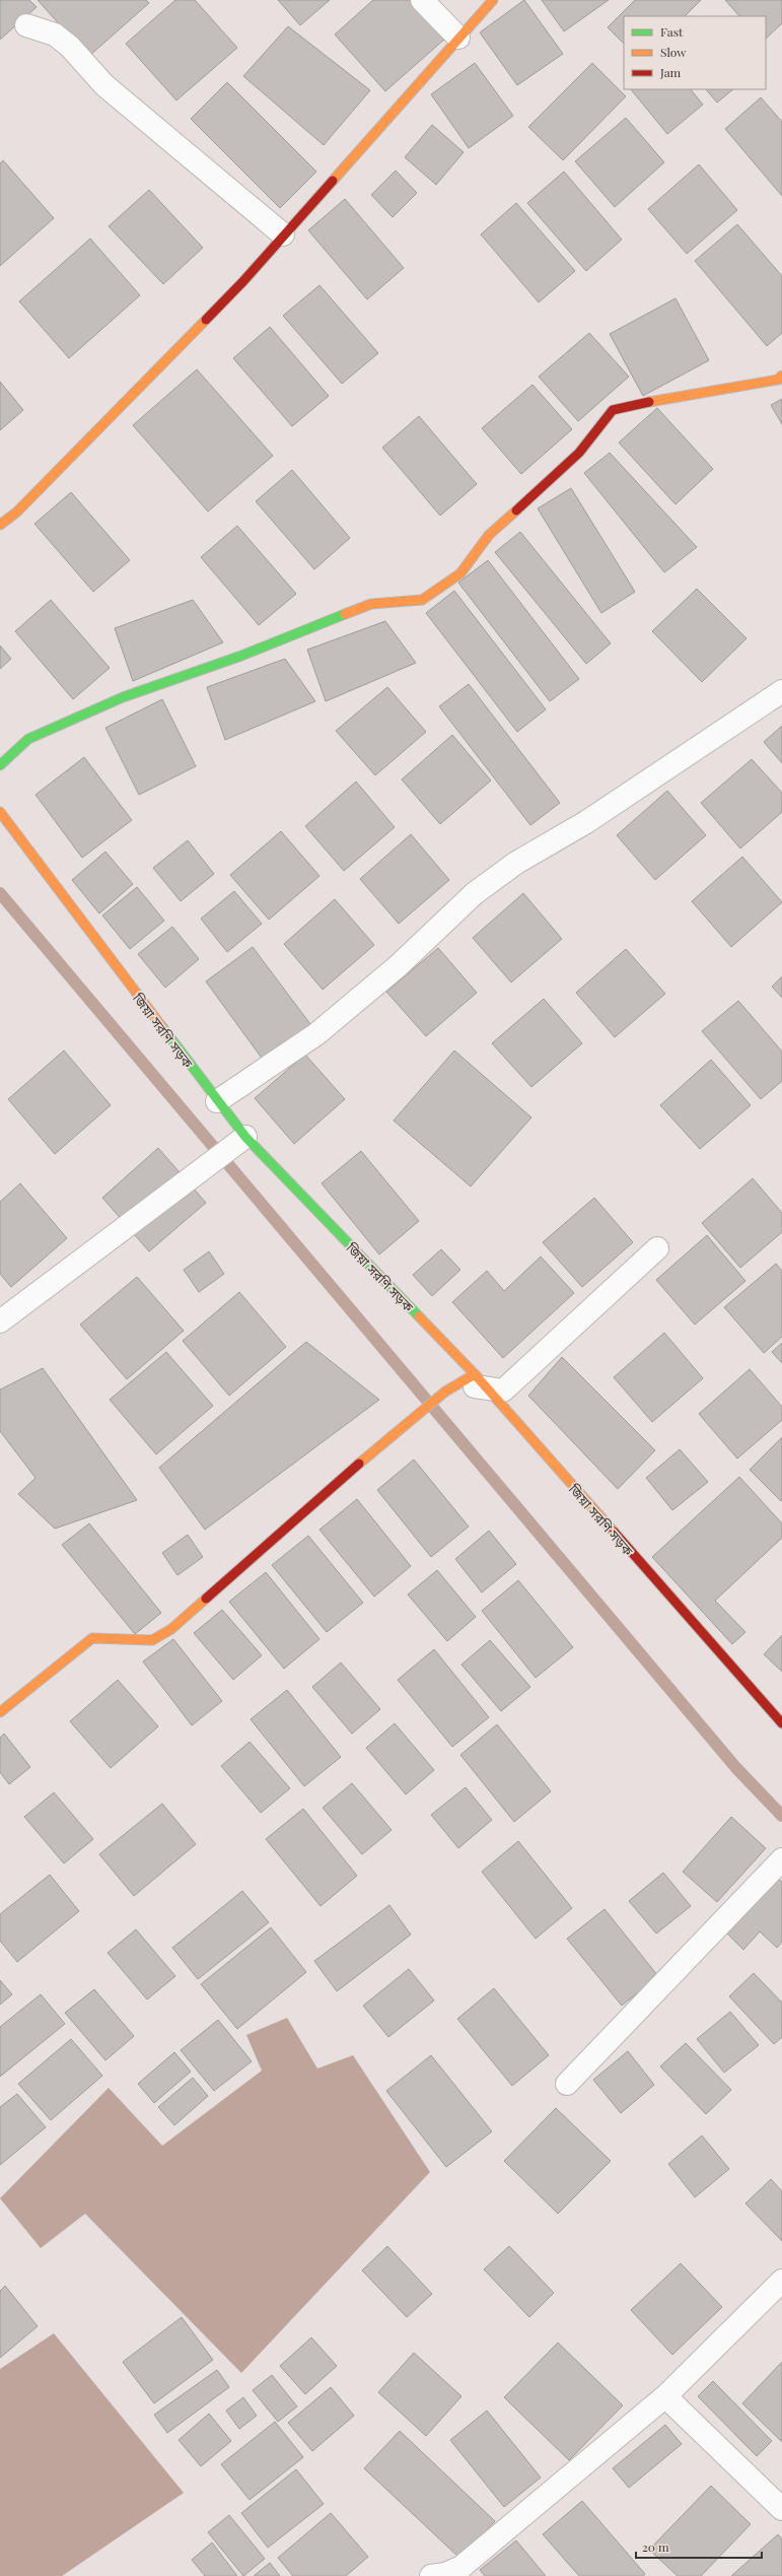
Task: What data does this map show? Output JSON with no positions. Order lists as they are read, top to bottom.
{
  "streets": {
    "street": ["জিয়া সরণি সড়ক"]
  },
  "legend": ["Fast", "Slow", "Jam"],
  "scale_bar": "20 m"
}
